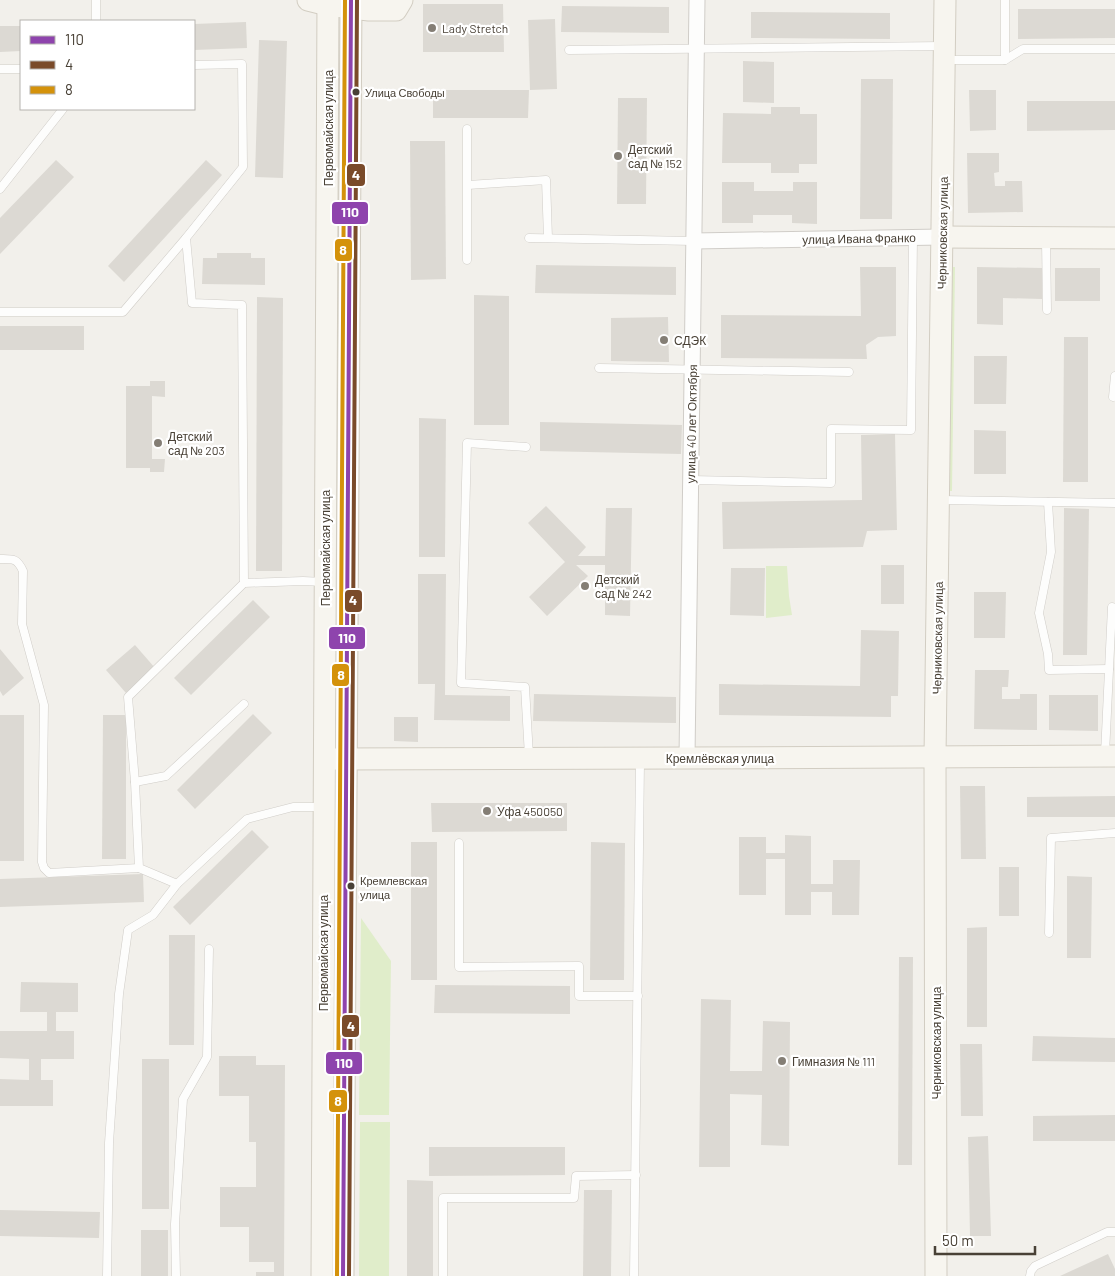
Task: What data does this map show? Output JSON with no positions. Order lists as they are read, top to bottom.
{
  "streets": {
    "main road": [
      "Первомайская улица",
      "Черниковская улица",
      "улица Ивана Франко",
      "Кремлёвская улица"
    ],
    "street": ["улица 40 лет Октября"]
  },
  "crossings": [
    ["Первомайская улица", "Кремлёвская улица"],
    ["Черниковская улица", "улица Ивана Франко"],
    ["Черниковская улица", "Кремлёвская улица"],
    ["улица Ивана Франко", "улица 40 лет Октября"],
    ["улица 40 лет Октября", "Кремлёвская улица"]
  ],
  "places": [
    "Lady Stretch",
    "Улица Свободы",
    "Детский сад № 152",
    "СДЭК",
    "Детский сад № 203",
    "Детский сад № 242",
    "Уфа 450050",
    "Кремлевская улица",
    "Гимназия № 111"
  ],
  "lines": ["transit line 110", "transit line 4", "transit line 8"],
  "legend": ["110", "4", "8"],
  "scale_bar": "50 m"
}
